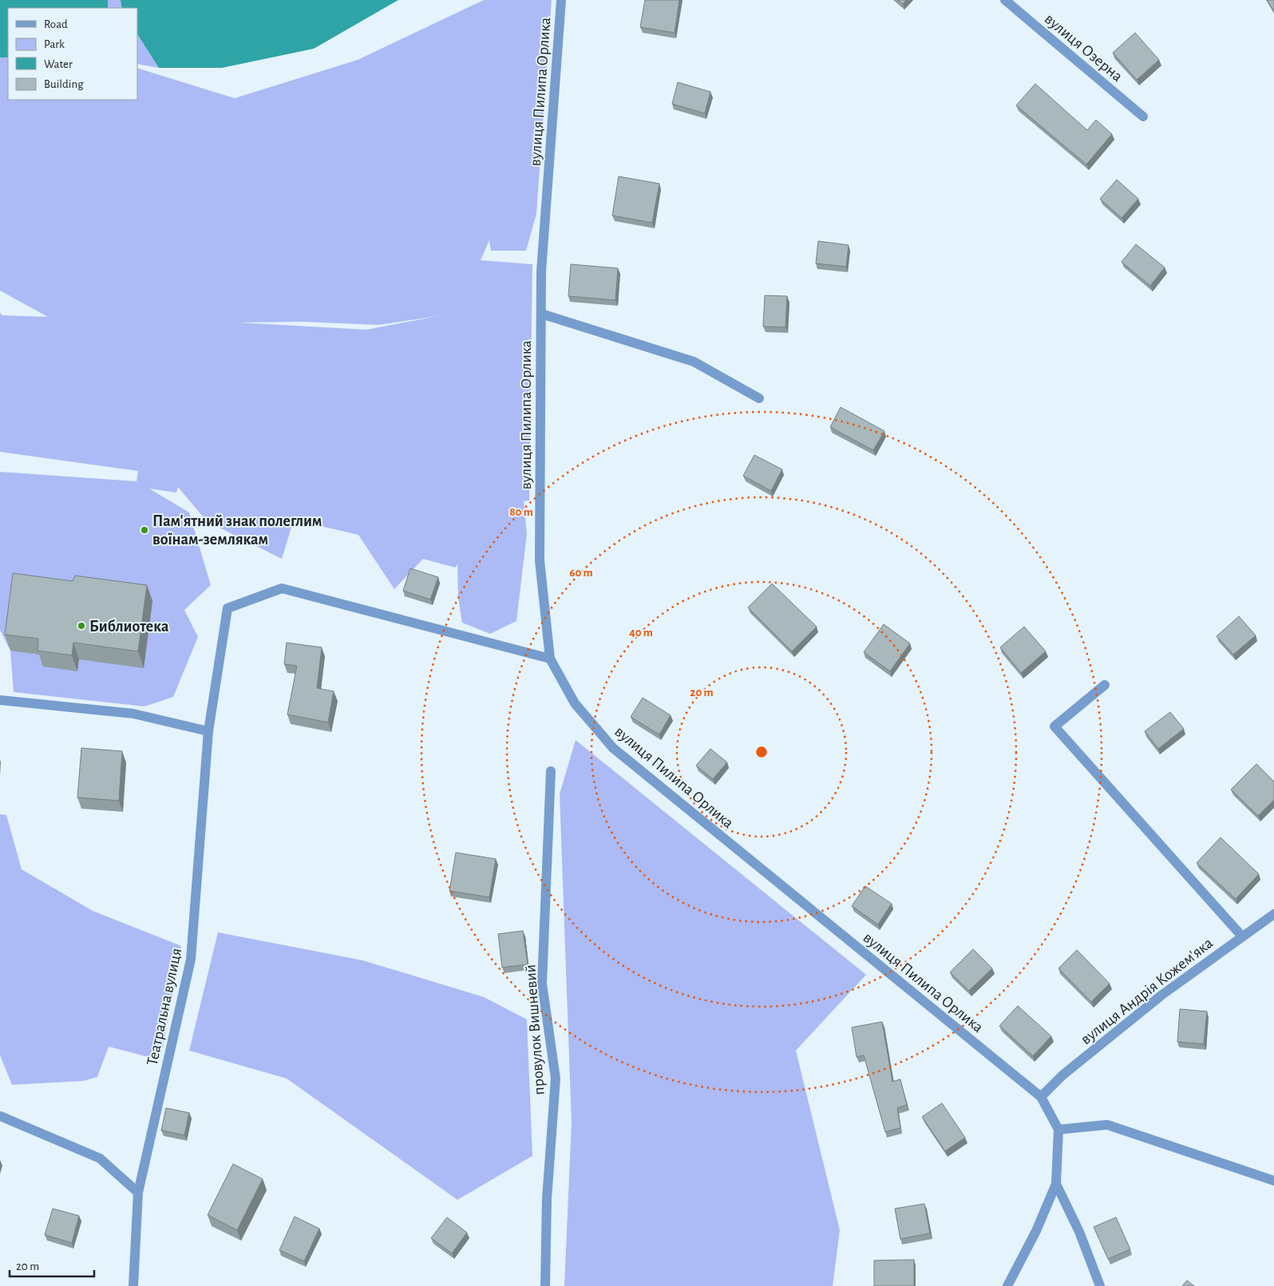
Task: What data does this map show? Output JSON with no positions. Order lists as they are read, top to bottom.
{
  "streets": {
    "street": [
      "вулиця Озерна",
      "вулиця Пилипа Орлика",
      "вулиця Андрія Кожем'яка",
      "Театральна вулиця",
      "провулок Вишневий"
    ]
  },
  "crossings": [
    ["вулиця Пилипа Орлика", "вулиця Андрія Кожем'яка"],
    ["вулиця Пилипа Орлика", "Театральна вулиця"]
  ],
  "places": ["Пам'ятний знак полеглим воїнам-землякам", "Библиотека"],
  "legend": [
    "Road",
    "Park",
    "Water",
    "Building"
  ],
  "scale_bar": "20 m",
  "rings": [
    "80 m",
    "60 m",
    "40 m",
    "20 m"
  ]
}
